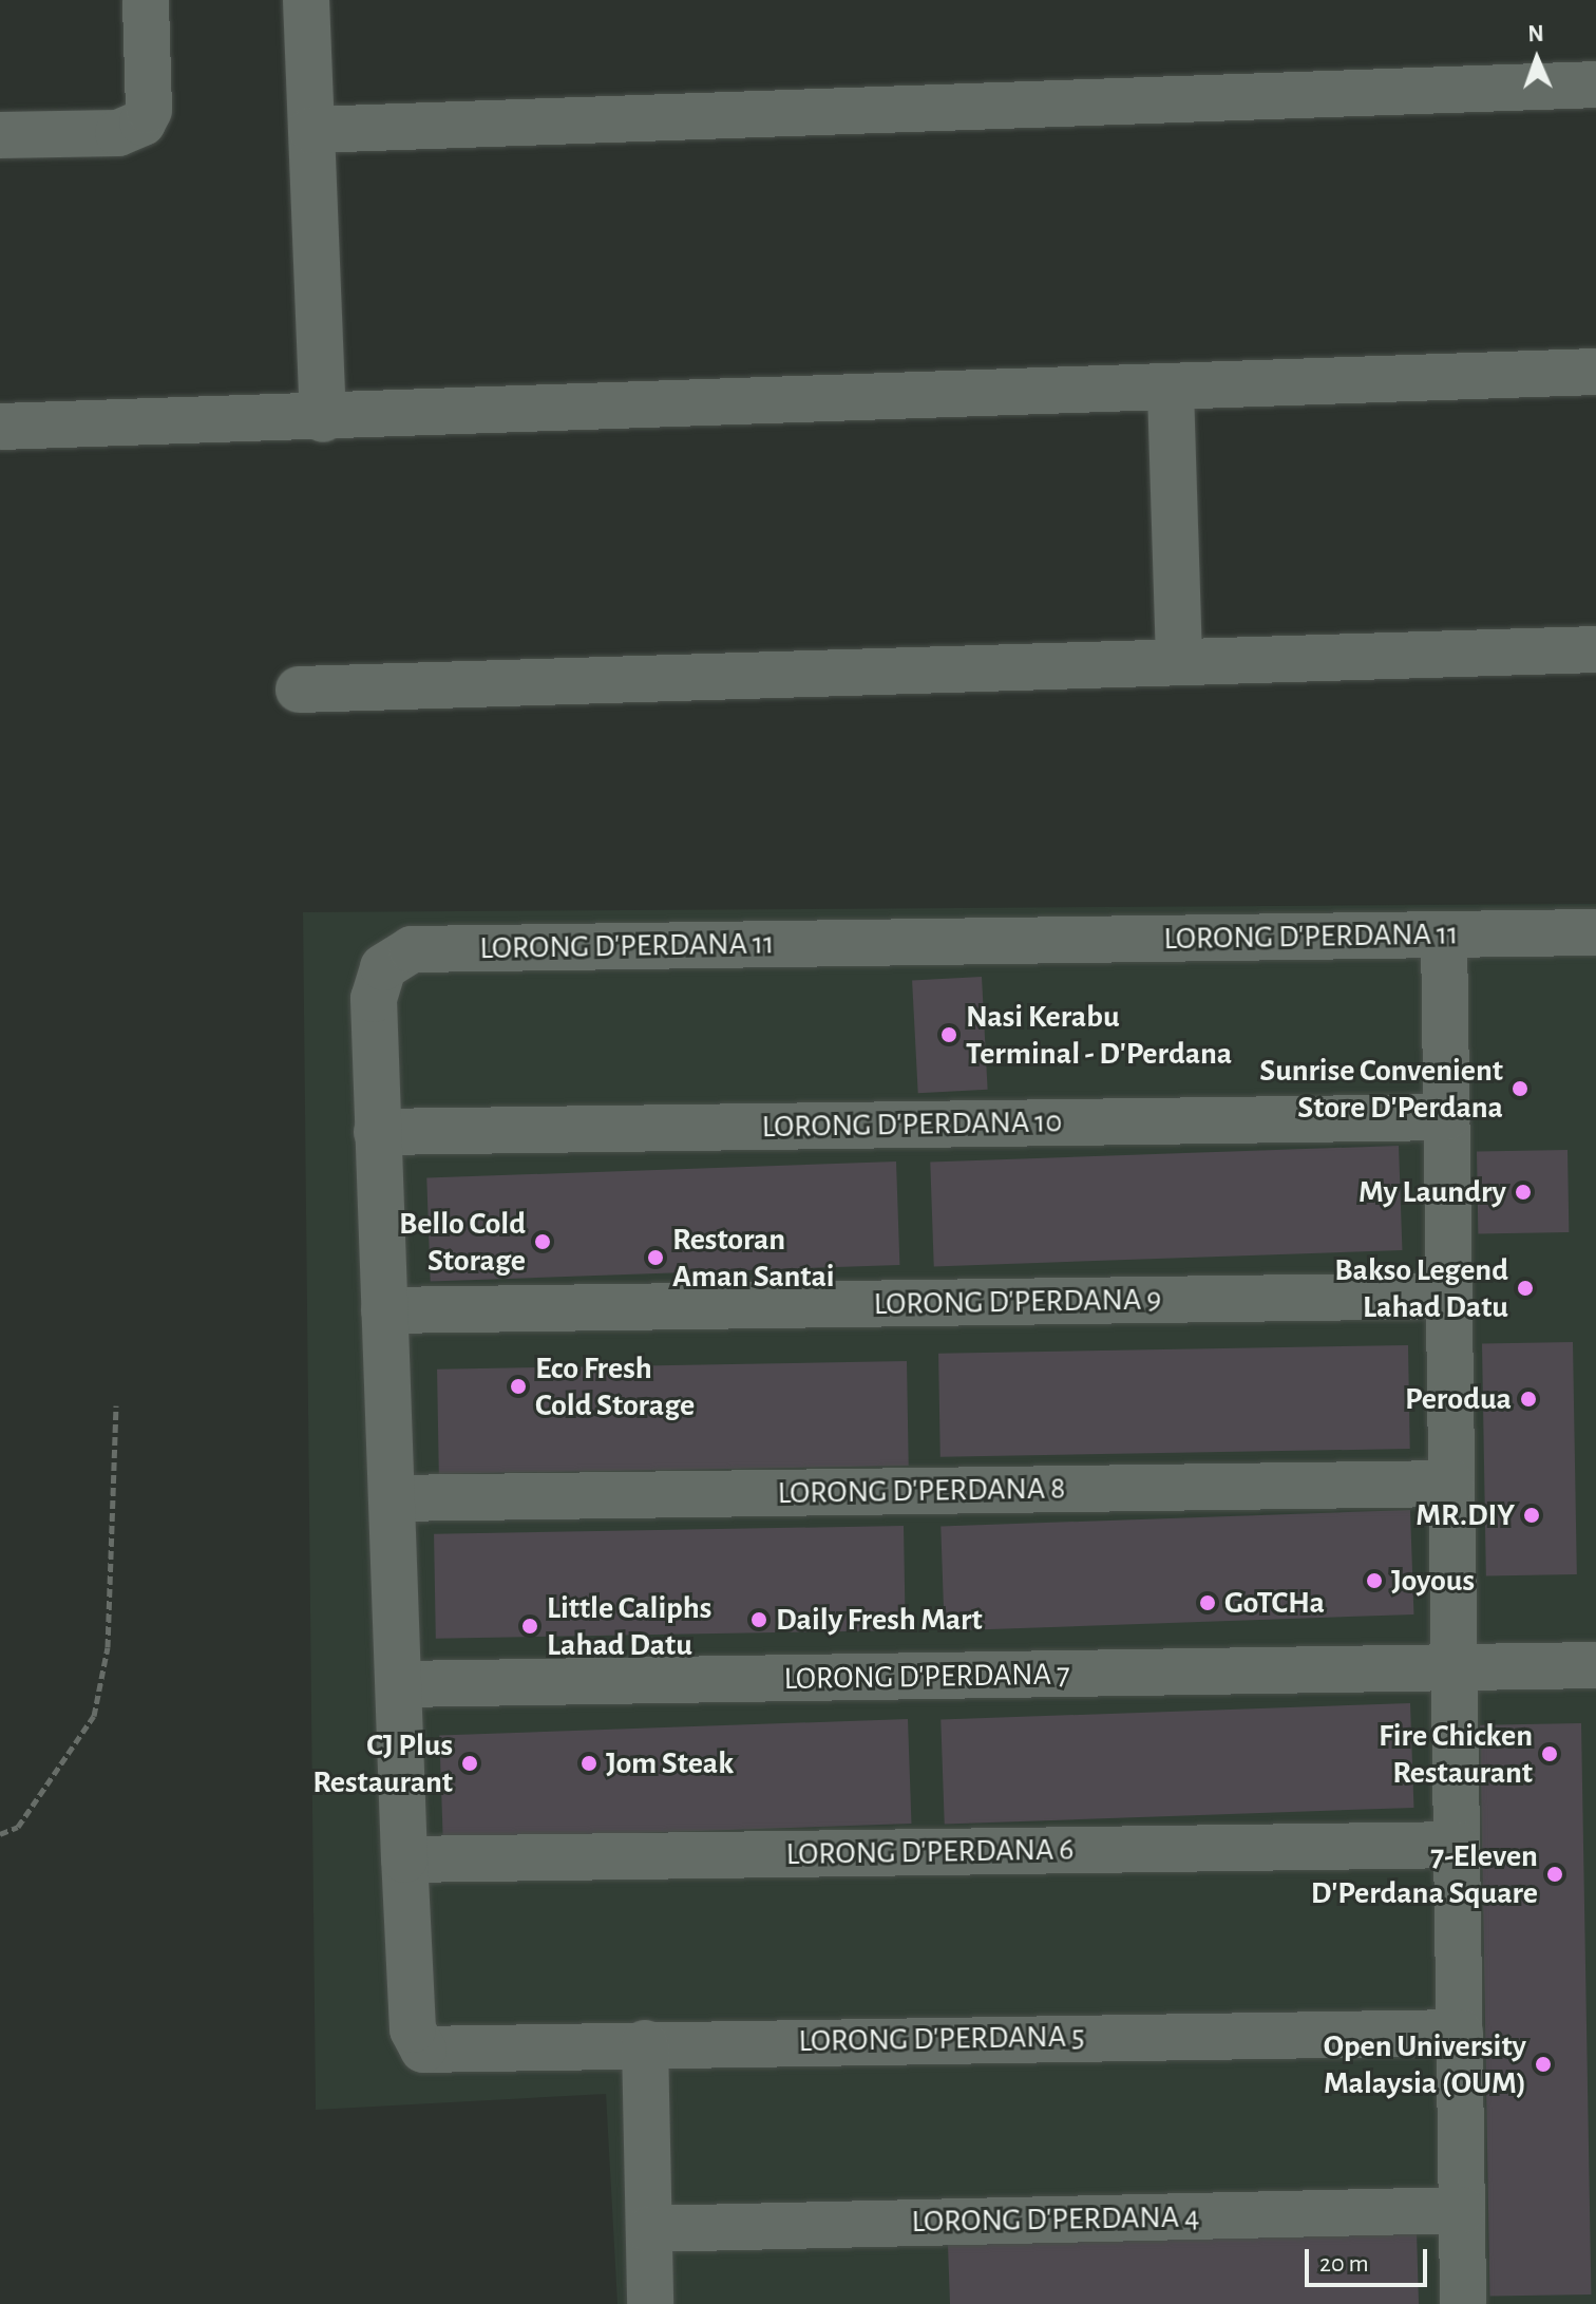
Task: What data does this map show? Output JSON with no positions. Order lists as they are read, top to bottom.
{
  "streets": {
    "street": [
      "LORONG D'PERDANA 11",
      "LORONG D'PERDANA 10",
      "LORONG D'PERDANA 9",
      "LORONG D'PERDANA 8",
      "LORONG D'PERDANA 7",
      "LORONG D'PERDANA 6",
      "LORONG D'PERDANA 5",
      "LORONG D'PERDANA 4"
    ]
  },
  "crossings": [
    ["LORONG D'PERDANA 11", "LORONG D'PERDANA 10"],
    ["LORONG D'PERDANA 11", "LORONG D'PERDANA 9"],
    ["LORONG D'PERDANA 11", "LORONG D'PERDANA 8"],
    ["LORONG D'PERDANA 11", "LORONG D'PERDANA 7"],
    ["LORONG D'PERDANA 11", "LORONG D'PERDANA 6"],
    ["LORONG D'PERDANA 11", "LORONG D'PERDANA 5"]
  ],
  "places": [
    "Nasi Kerabu Terminal - D'Perdana",
    "Sunrise Convenient Store D'Perdana",
    "My Laundry",
    "Bello Cold Storage",
    "Restoran Aman Santai",
    "Bakso Legend Lahad Datu",
    "Eco Fresh Cold Storage",
    "Perodua",
    "MR.DIY",
    "Joyous",
    "GoTCHa",
    "Daily Fresh Mart",
    "Little Caliphs Lahad Datu",
    "Fire Chicken Restaurant",
    "CJ Plus Restaurant",
    "Jom Steak",
    "7-Eleven D'Perdana Square",
    "Open University Malaysia (OUM)"
  ],
  "scale_bar": "20 m",
  "north": "top"
}
